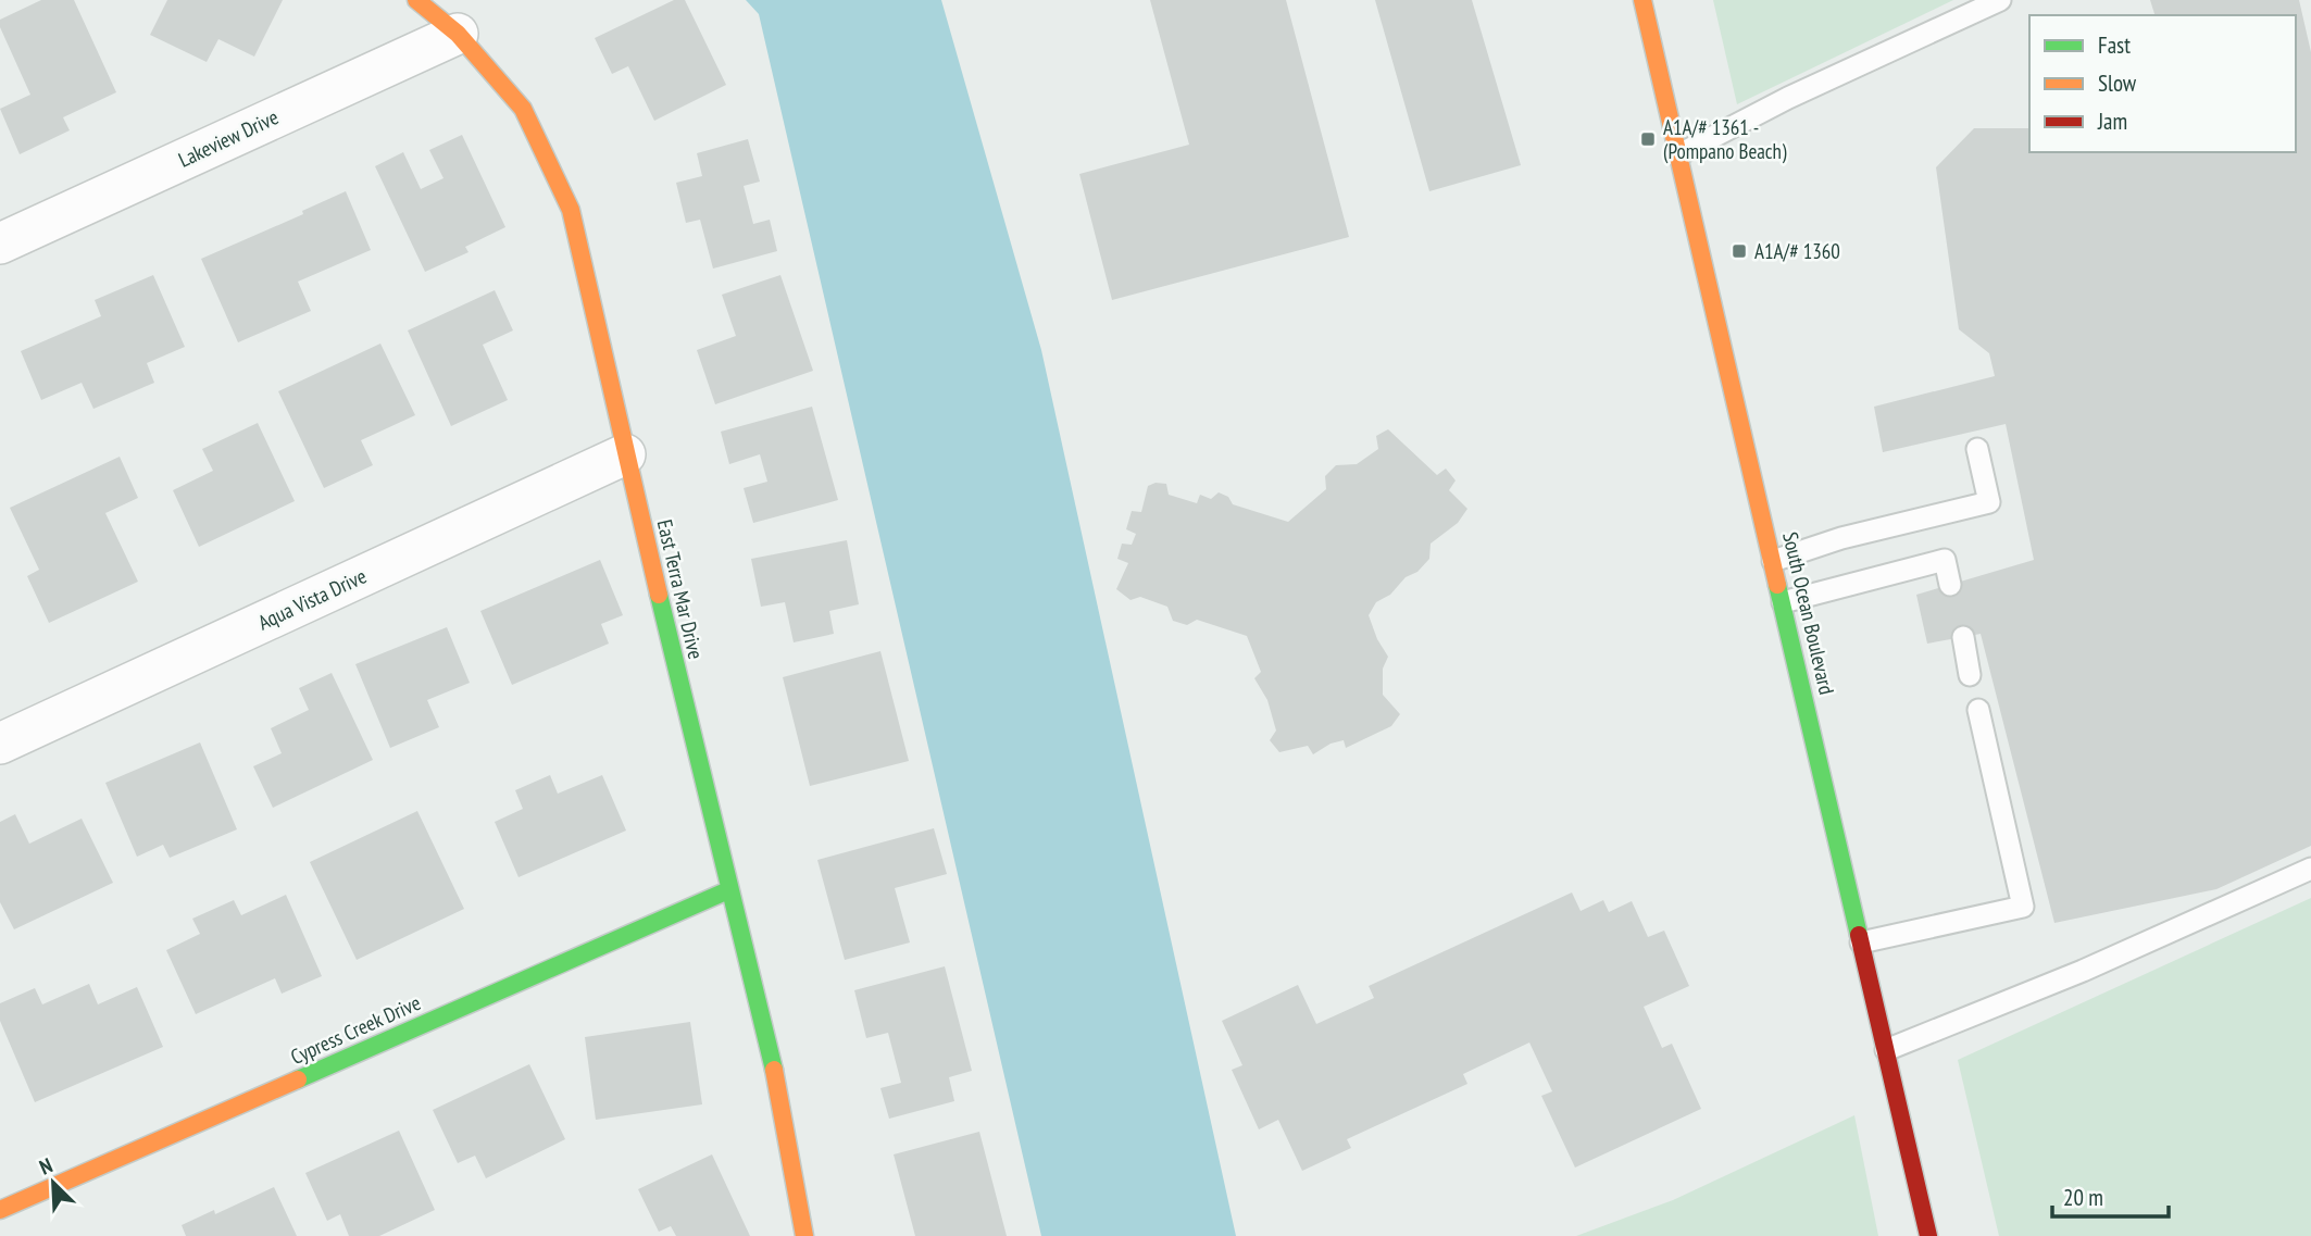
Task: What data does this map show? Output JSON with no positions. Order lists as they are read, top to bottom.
{
  "streets": {
    "street": [
      "Lakeview Drive",
      "East Terra Mar Drive",
      "Aqua Vista Drive",
      "South Ocean Boulevard",
      "Cypress Creek Drive"
    ]
  },
  "crossings": [
    ["Lakeview Drive", "East Terra Mar Drive"],
    ["East Terra Mar Drive", "Aqua Vista Drive"],
    ["East Terra Mar Drive", "Cypress Creek Drive"]
  ],
  "places": {
    "transit": ["A1A/# 1361 - (Pompano Beach)", "A1A/# 1360"]
  },
  "legend": ["Fast", "Slow", "Jam"],
  "scale_bar": "20 m",
  "north": "top left"
}
